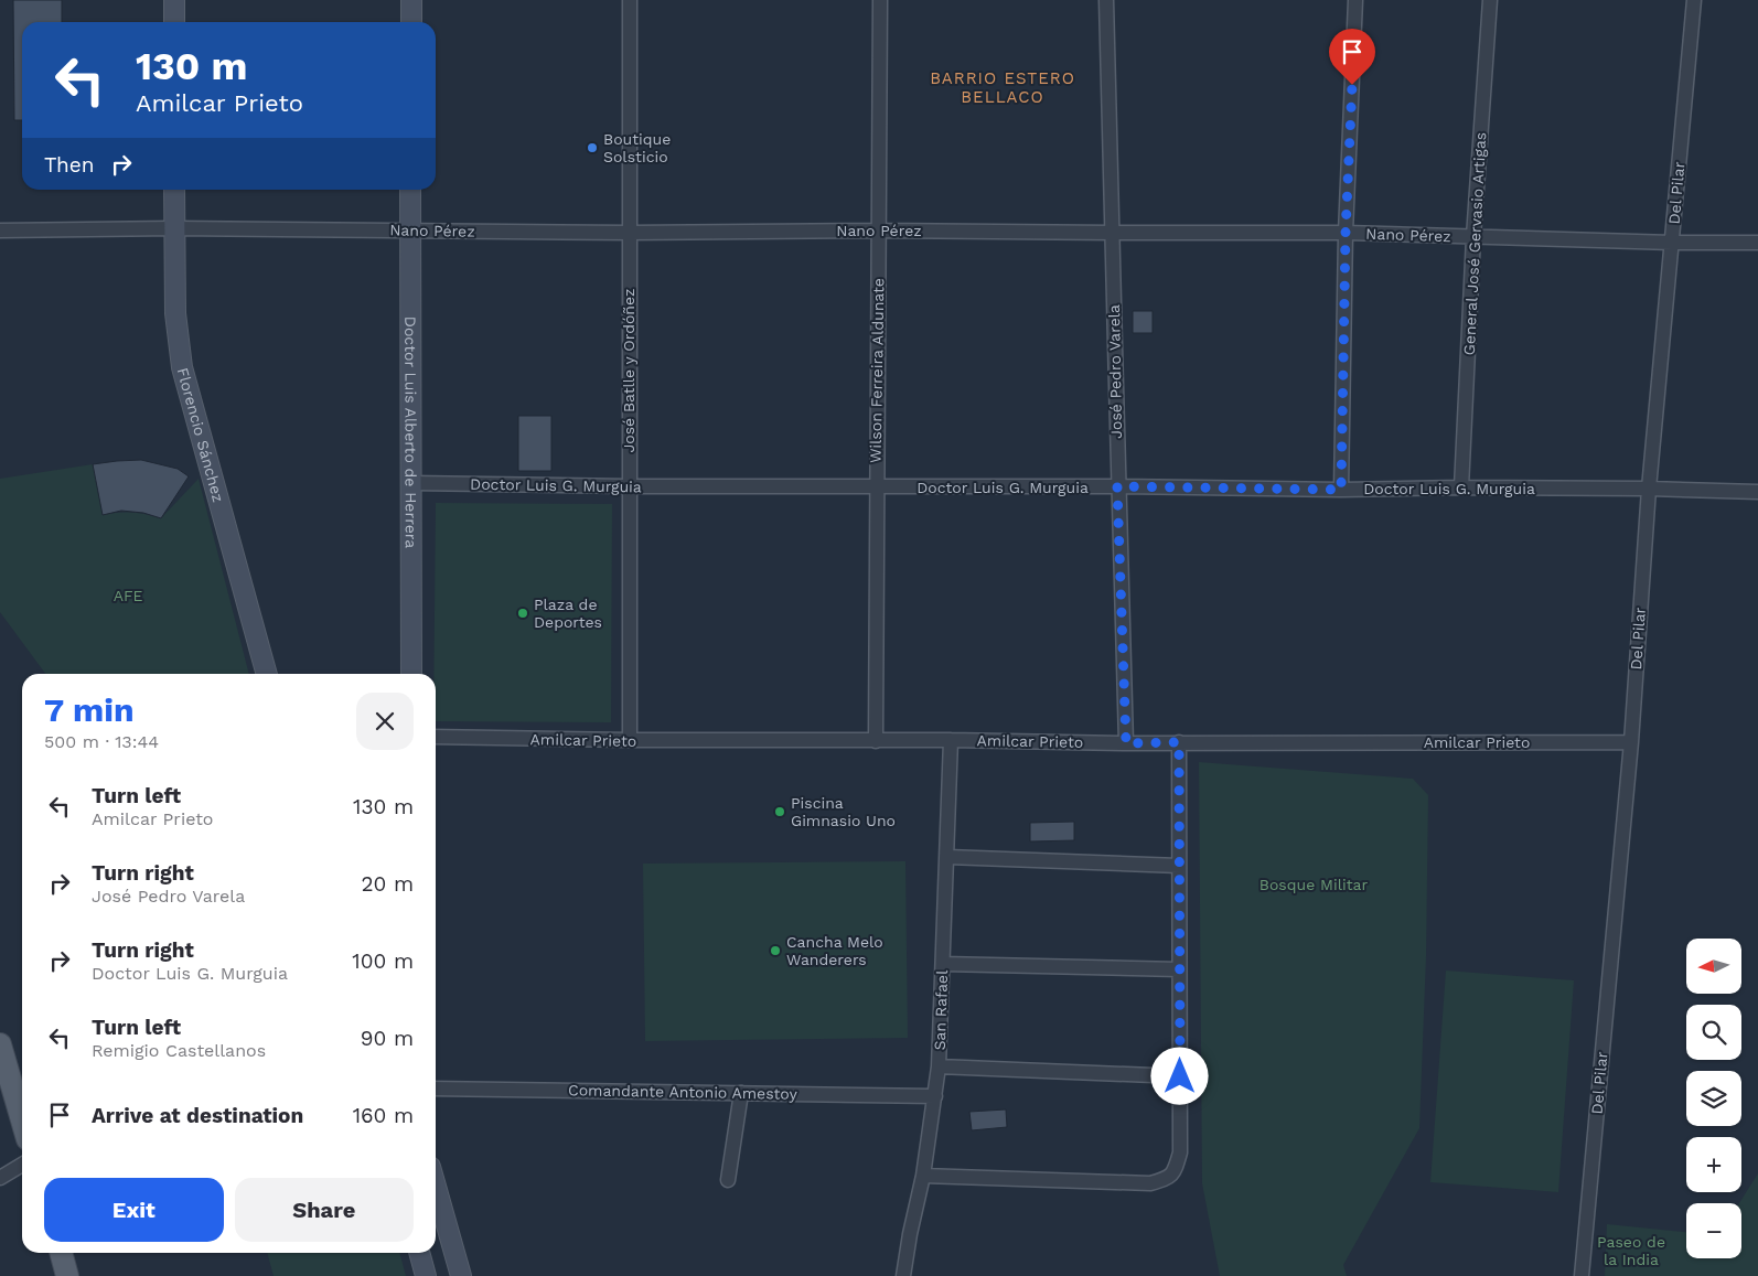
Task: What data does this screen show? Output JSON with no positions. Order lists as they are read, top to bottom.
{
  "streets": {
    "street": [
      "Del Pilar",
      "Nano Pérez",
      "General José Gervasio Artigas",
      "José Batlle y Ordóñez",
      "Wilson Ferreira Aldunate",
      "José Pedro Varela",
      "Doctor Luis Alberto de Herrera",
      "Florencio Sánchez",
      "Doctor Luis G. Murguia",
      "Amilcar Prieto",
      "San Rafael",
      "Comandante Antonio Amestoy"
    ]
  },
  "crossings": [
    ["Del Pilar", "Nano Pérez"],
    ["Del Pilar", "Doctor Luis G. Murguia"],
    ["Del Pilar", "Amilcar Prieto"],
    ["Nano Pérez", "General José Gervasio Artigas"],
    ["Nano Pérez", "José Batlle y Ordóñez"],
    ["Nano Pérez", "Wilson Ferreira Aldunate"],
    ["Nano Pérez", "José Pedro Varela"],
    ["Nano Pérez", "Doctor Luis Alberto de Herrera"],
    ["Nano Pérez", "Florencio Sánchez"],
    ["General José Gervasio Artigas", "Doctor Luis G. Murguia"],
    ["José Batlle y Ordóñez", "Doctor Luis G. Murguia"],
    ["José Batlle y Ordóñez", "Amilcar Prieto"],
    ["Wilson Ferreira Aldunate", "Doctor Luis G. Murguia"],
    ["Wilson Ferreira Aldunate", "Amilcar Prieto"],
    ["José Pedro Varela", "Doctor Luis G. Murguia"],
    ["José Pedro Varela", "Amilcar Prieto"],
    ["Doctor Luis Alberto de Herrera", "Doctor Luis G. Murguia"],
    ["Amilcar Prieto", "San Rafael"],
    ["San Rafael", "Comandante Antonio Amestoy"]
  ],
  "districts": ["BARRIO ESTERO BELLACO"],
  "parks": ["AFE", "Bosque Militar", "Paseo de la India"],
  "places": [
    "Boutique Solsticio",
    "Plaza de Deportes",
    "Piscina Gimnasio Uno",
    "Cancha Melo Wanderers"
  ],
  "north": "left",
  "page": {
    "turn": ["130 m", "Amilcar Prieto"],
    "then": "Then",
    "heading": ["7 min", "500 m · 13:44"],
    "list": [
      {
        "name": "Turn left",
        "note": "Amilcar Prieto",
        "value": "130 m"
      },
      {
        "name": "Turn right",
        "note": "José Pedro Varela",
        "value": "20 m"
      },
      {
        "name": "Turn right",
        "note": "Doctor Luis G. Murguia",
        "value": "100 m"
      },
      {
        "name": "Turn left",
        "note": "Remigio Castellanos",
        "value": "90 m"
      },
      {
        "name": "Arrive at destination",
        "value": "160 m"
      }
    ],
    "map_buttons": ["+", "−"],
    "buttons": ["Exit", "Share"]
  }
}
